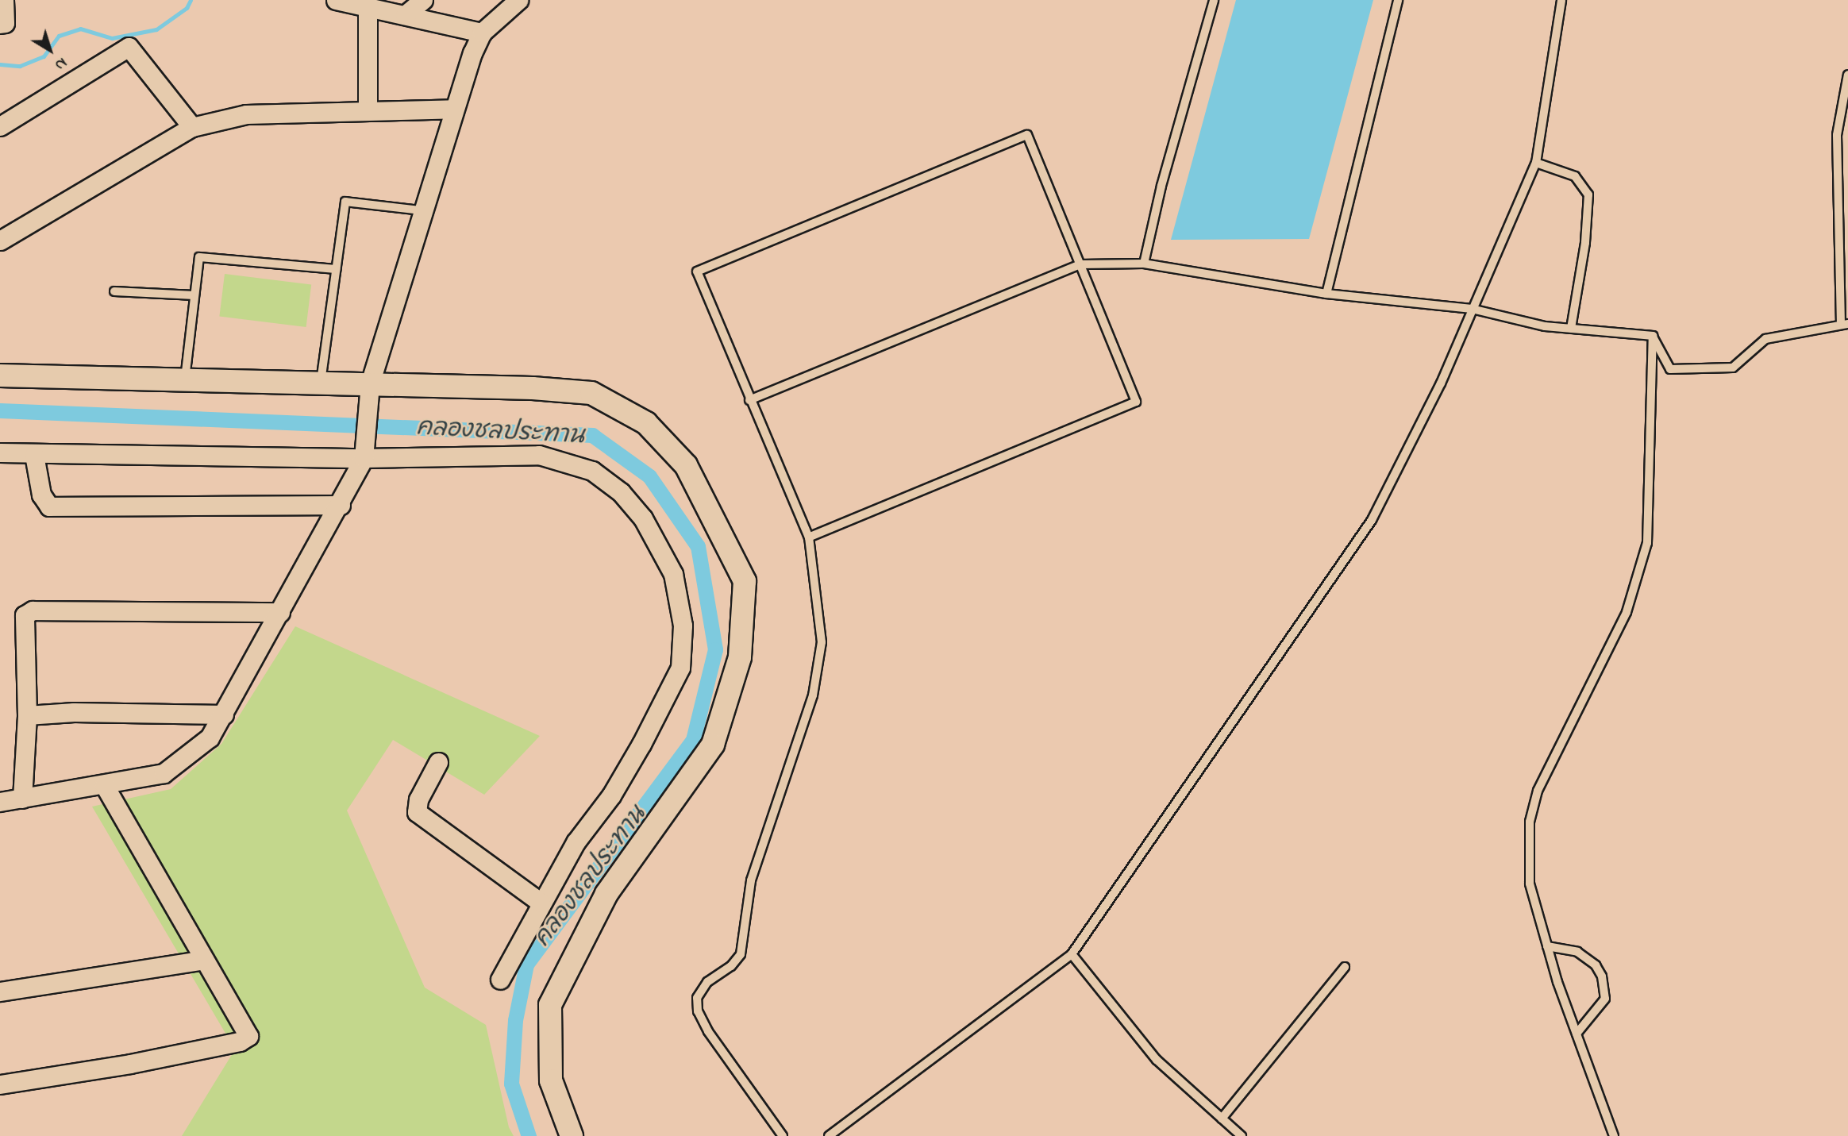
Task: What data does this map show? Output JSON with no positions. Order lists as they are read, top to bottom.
{
  "water": ["คลองชลประทาน"],
  "north": "bottom right"
}
